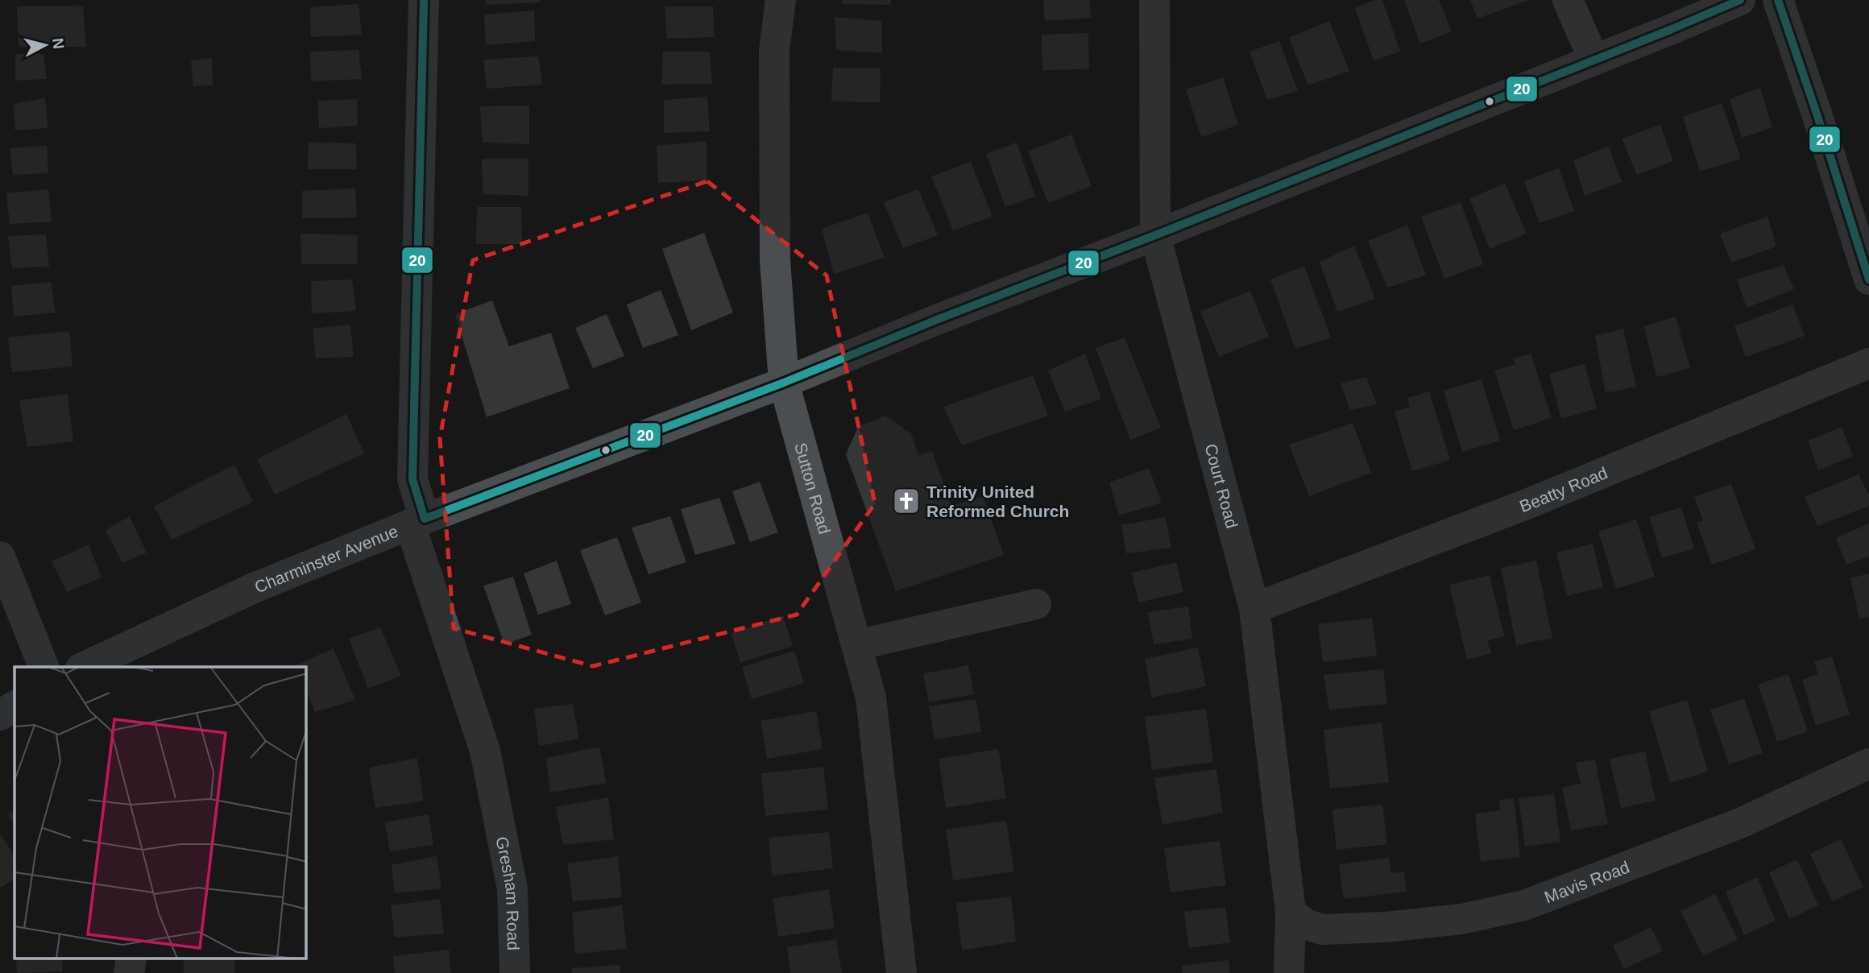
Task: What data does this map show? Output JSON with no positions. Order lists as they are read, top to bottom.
{
  "streets": {
    "street": [
      "Court Road",
      "Sutton Road",
      "Beatty Road",
      "Charminster Avenue",
      "Mavis Road",
      "Gresham Road"
    ]
  },
  "crossings": [
    ["Court Road", "Beatty Road"],
    ["Court Road", "Charminster Avenue"],
    ["Court Road", "Mavis Road"],
    ["Sutton Road", "Charminster Avenue"],
    ["Charminster Avenue", "Gresham Road"]
  ],
  "places": {
    "church": ["Trinity United Reformed Church"]
  },
  "lines": ["transit line 20"],
  "north": "right"
}
